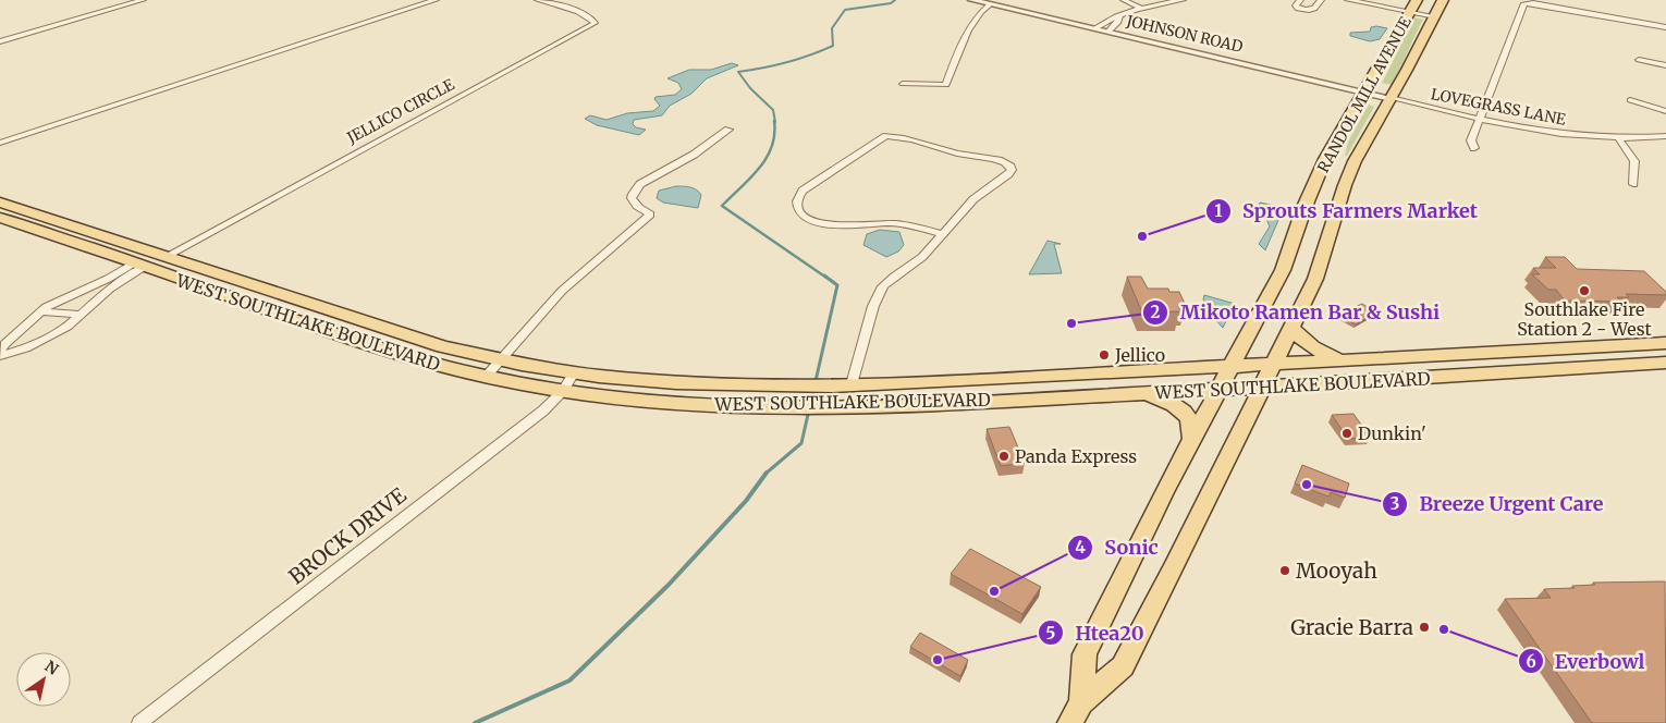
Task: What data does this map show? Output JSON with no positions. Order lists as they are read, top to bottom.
{
  "streets": {
    "main road": ["RANDOL MILL AVENUE", "WEST SOUTHLAKE BOULEVARD"],
    "street": [
      "JOHNSON ROAD",
      "LOVEGRASS LANE",
      "JELLICO CIRCLE",
      "BROCK DRIVE"
    ]
  },
  "crossings": [
    ["JOHNSON ROAD", "RANDOL MILL AVENUE"],
    ["JOHNSON ROAD", "LOVEGRASS LANE"],
    ["RANDOL MILL AVENUE", "LOVEGRASS LANE"],
    ["RANDOL MILL AVENUE", "WEST SOUTHLAKE BOULEVARD"],
    ["JELLICO CIRCLE", "WEST SOUTHLAKE BOULEVARD"],
    ["WEST SOUTHLAKE BOULEVARD", "BROCK DRIVE"]
  ],
  "places": [
    "Sprouts Farmers Market",
    "Southlake Fire Station 2 - West",
    "Mikoto Ramen Bar & Sushi",
    "Jellico",
    "Dunkin'",
    "Panda Express",
    "Breeze Urgent Care",
    "Mooyah",
    "Sonic",
    "Gracie Barra",
    "Everbowl",
    "Htea20"
  ],
  "north": "top right"
}
